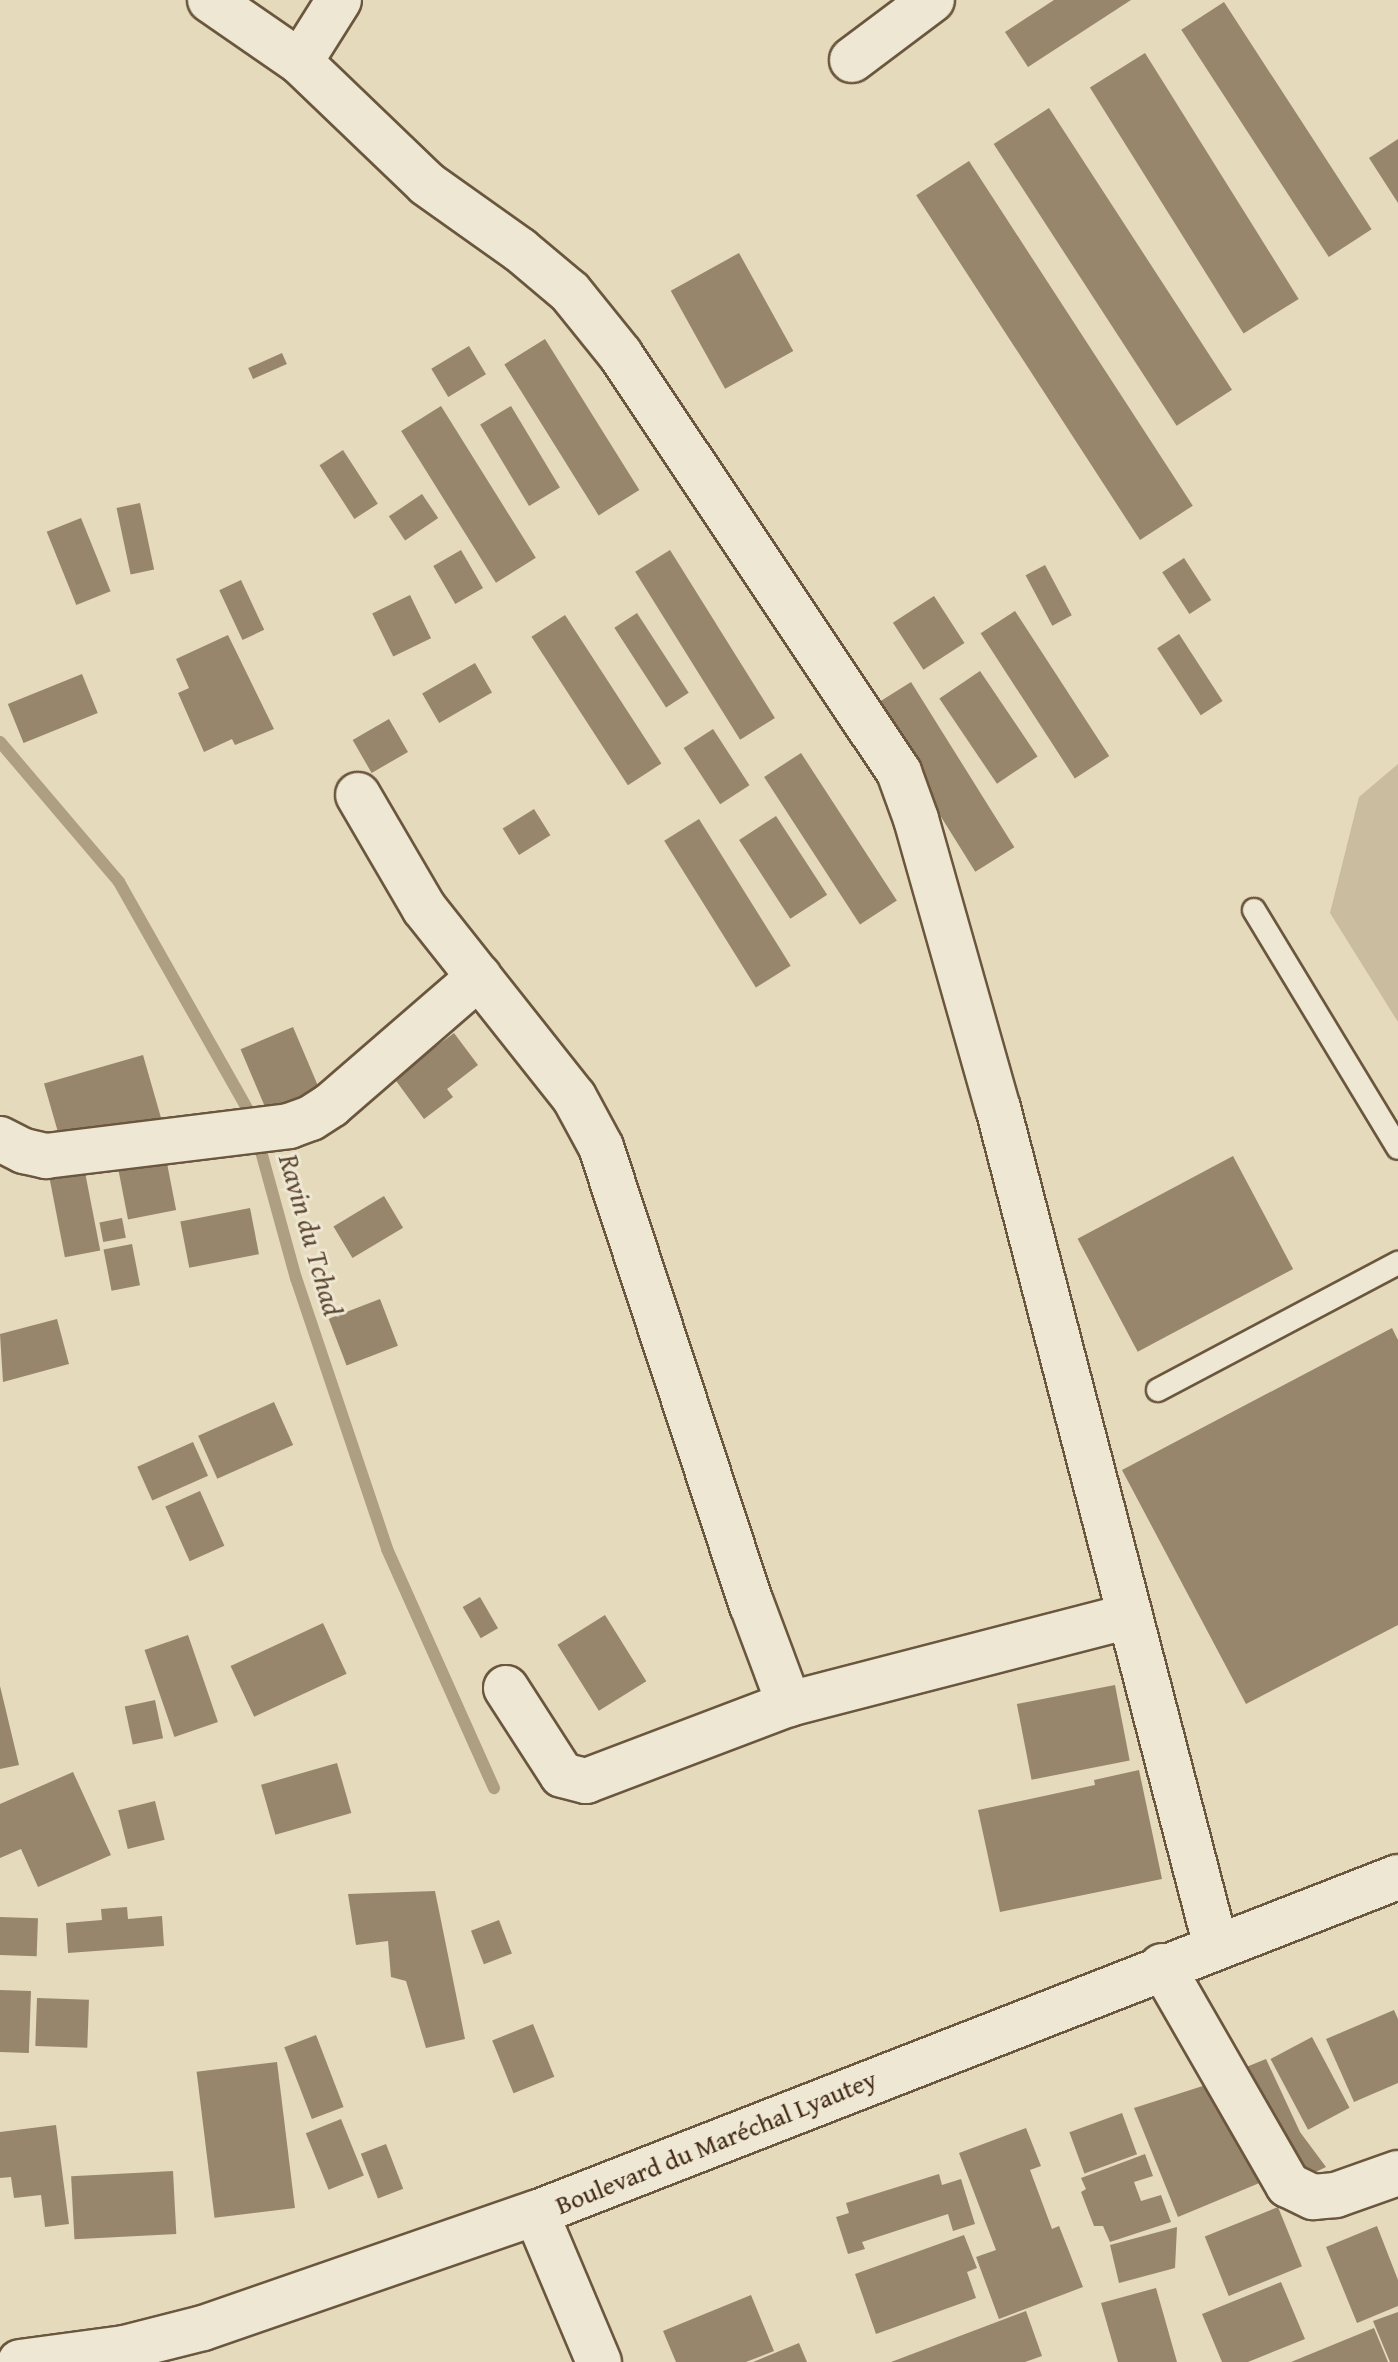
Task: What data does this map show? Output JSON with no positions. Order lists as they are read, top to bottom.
{
  "streets": {
    "street": ["Boulevard du Maréchal Lyautey"]
  },
  "water": ["Ravin du Tchad"]
}
